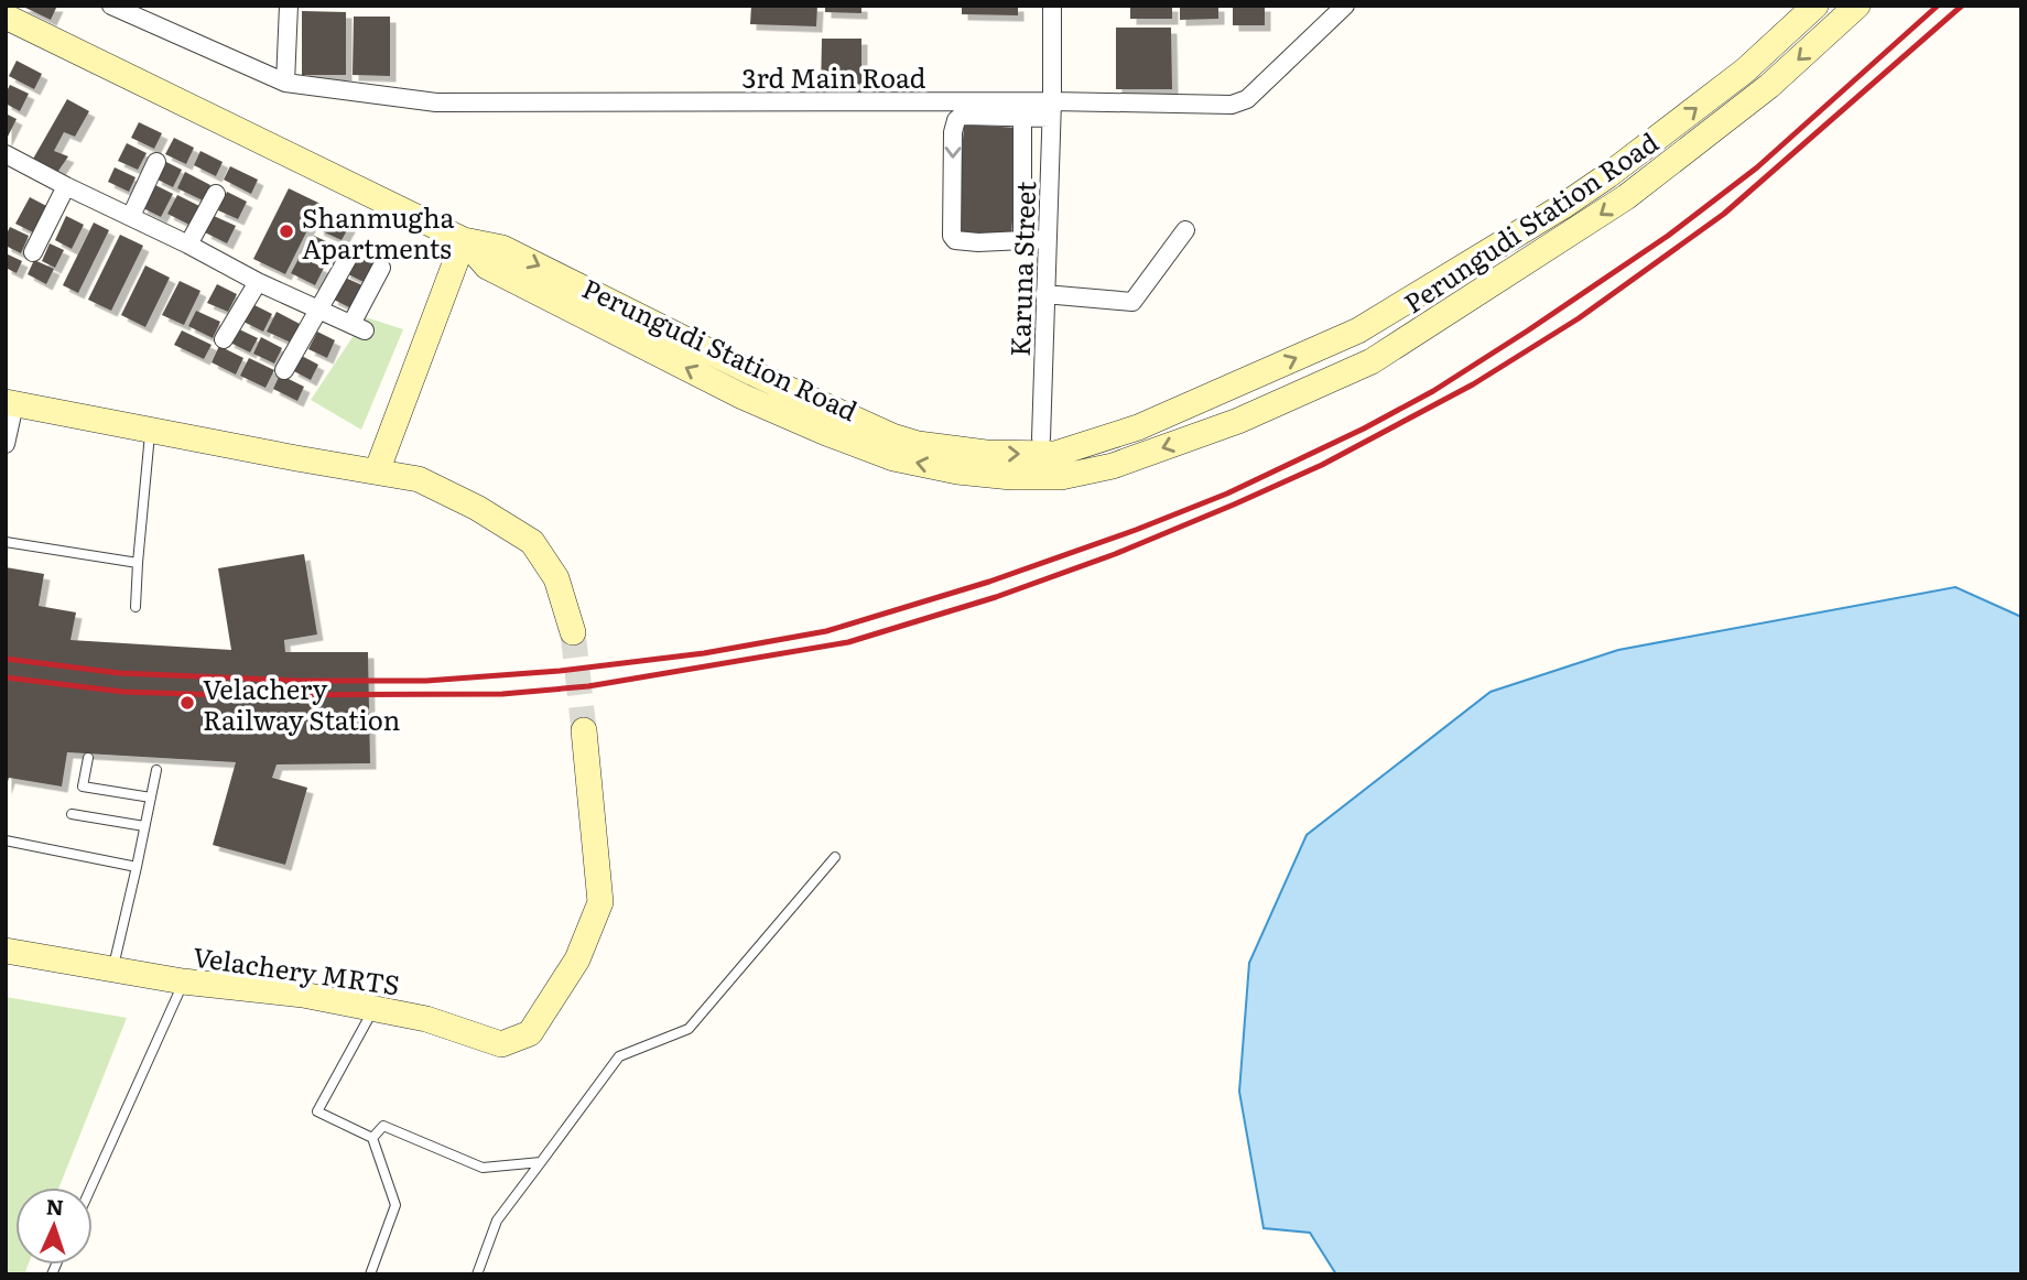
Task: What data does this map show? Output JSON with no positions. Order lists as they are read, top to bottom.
{
  "streets": {
    "street": [
      "3rd Main Road",
      "Perungudi Station Road",
      "Karuna Street",
      "Velachery MRTS"
    ]
  },
  "crossings": [
    ["3rd Main Road", "Karuna Street"]
  ],
  "places": ["Shanmugha Apartments", "Velachery Railway Station"],
  "north": "top"
}
